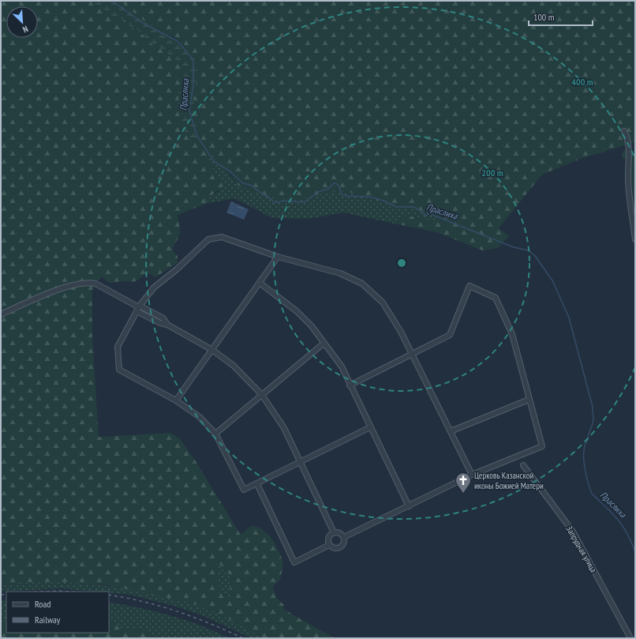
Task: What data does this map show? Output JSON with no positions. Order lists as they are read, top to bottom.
{
  "streets": {
    "street": ["Запрудная улица"]
  },
  "water": ["Праслиха"],
  "places": {
    "church": ["Церковь Казанской иконы Божией Матери"]
  },
  "legend": ["Road", "Railway"],
  "scale_bar": "100 m",
  "north": "bottom right",
  "rings": ["400 m", "200 m"]
}
